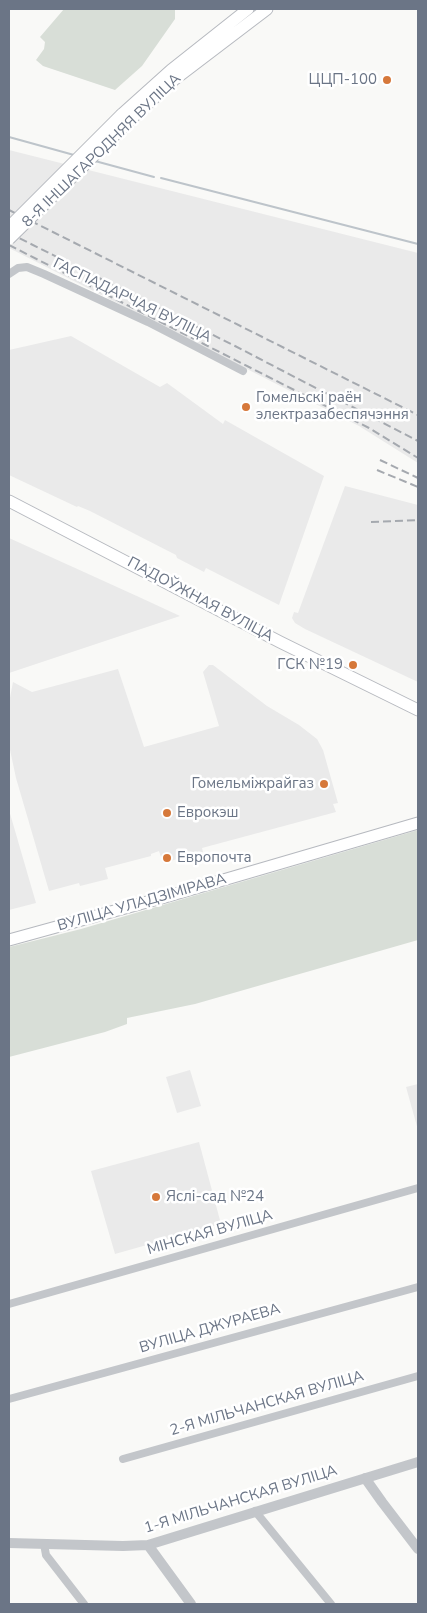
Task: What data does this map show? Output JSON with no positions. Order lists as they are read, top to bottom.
{
  "streets": {
    "main road": ["8-Я ІНШАГАРОДНЯЯ ВУЛІЦА", "ПАДОЎЖНАЯ ВУЛІЦА", "ВУЛІЦА УЛАДЗІМІРАВА"],
    "street": [
      "ГАСПАДАРЧАЯ ВУЛІЦА",
      "МІНСКАЯ ВУЛІЦА",
      "ВУЛІЦА ДЖУРАЕВА",
      "2-Я МІЛЬЧАНСКАЯ ВУЛІЦА",
      "1-Я МІЛЬЧАНСКАЯ ВУЛІЦА"
    ]
  },
  "places": [
    "ЦЦП-100",
    "Гомельскі раён электразабеспячэння",
    "ГСК №19",
    "Гомельміжрайгаз",
    "Еврокэш",
    "Европочта",
    "Яслі-сад №24"
  ]
}
